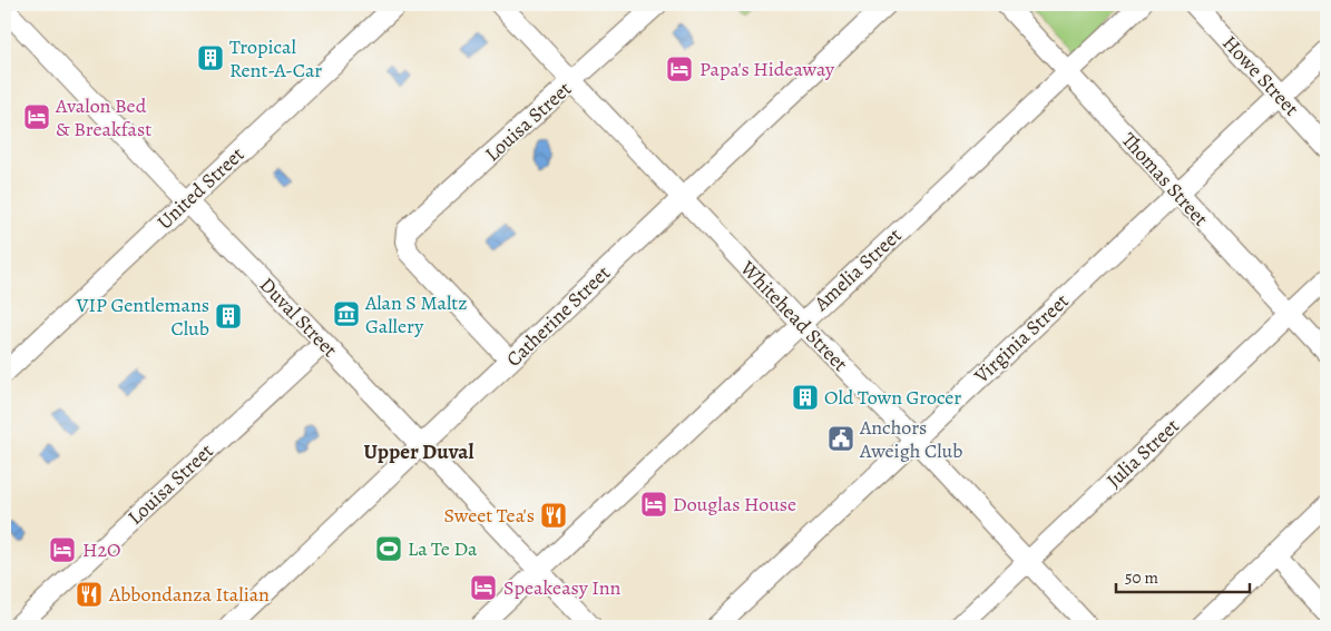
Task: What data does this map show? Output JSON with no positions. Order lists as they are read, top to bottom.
{
  "streets": {
    "street": [
      "Howe Street",
      "Louisa Street",
      "Thomas Street",
      "United Street",
      "Amelia Street",
      "Catherine Street",
      "Whitehead Street",
      "Duval Street",
      "Virginia Street",
      "Julia Street"
    ]
  },
  "crossings": [
    ["Howe Street", "Virginia Street"],
    ["Louisa Street", "Catherine Street"],
    ["Louisa Street", "Whitehead Street"],
    ["Louisa Street", "Duval Street"],
    ["Thomas Street", "Amelia Street"],
    ["Thomas Street", "Virginia Street"],
    ["Thomas Street", "Julia Street"],
    ["United Street", "Duval Street"],
    ["Amelia Street", "Whitehead Street"],
    ["Amelia Street", "Duval Street"],
    ["Catherine Street", "Whitehead Street"],
    ["Catherine Street", "Duval Street"],
    ["Whitehead Street", "Virginia Street"],
    ["Whitehead Street", "Julia Street"]
  ],
  "districts": ["Upper Duval"],
  "places": {
    "building": ["Tropical Rent-A-Car", "VIP Gentlemans Club", "Old Town Grocer"],
    "hotel": [
      "Papa's Hideaway",
      "Avalon Bed & Breakfast",
      "Douglas House",
      "H2O",
      "Speakeasy Inn"
    ],
    "museum": ["Alan S Maltz Gallery"],
    "public building": ["Anchors Aweigh Club"],
    "restaurant": ["Sweet Tea's", "Abbondanza Italian"],
    "sports": ["La Te Da"]
  },
  "scale_bar": "50 m"
}
